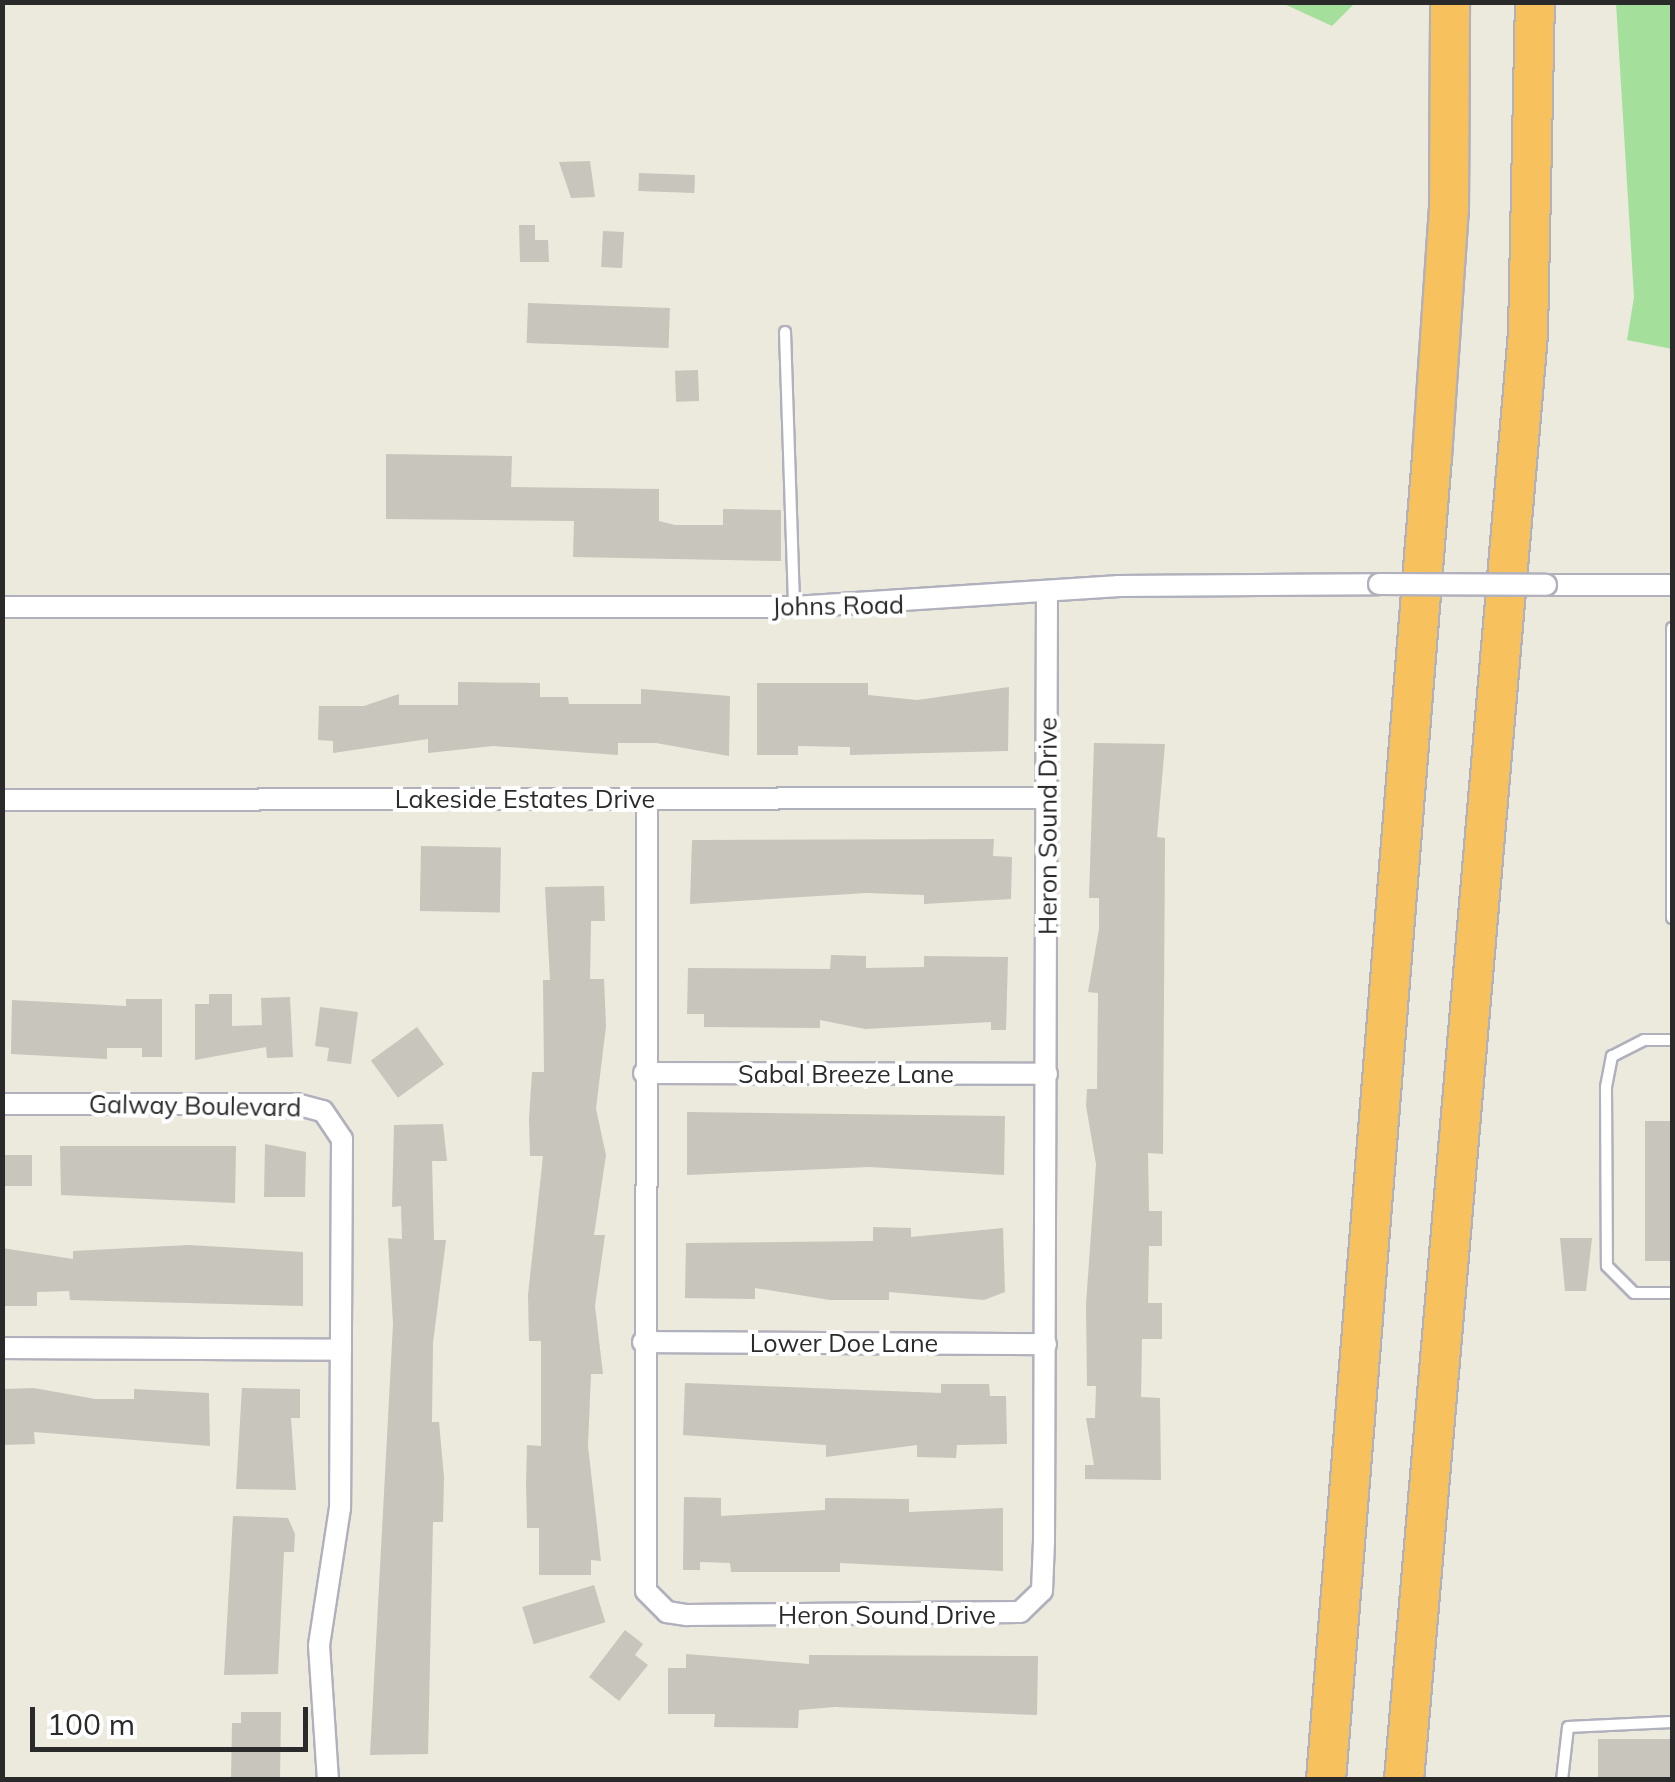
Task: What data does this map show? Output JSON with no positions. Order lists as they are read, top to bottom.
{
  "streets": {
    "street": [
      "Johns Road",
      "Lakeside Estates Drive",
      "Heron Sound Drive",
      "Sabal Breeze Lane",
      "Galway Boulevard",
      "Lower Doe Lane"
    ]
  },
  "crossings": [
    ["Johns Road", "Heron Sound Drive"],
    ["Lakeside Estates Drive", "Heron Sound Drive"],
    ["Heron Sound Drive", "Sabal Breeze Lane"],
    ["Heron Sound Drive", "Lower Doe Lane"]
  ],
  "scale_bar": "100 m"
}
